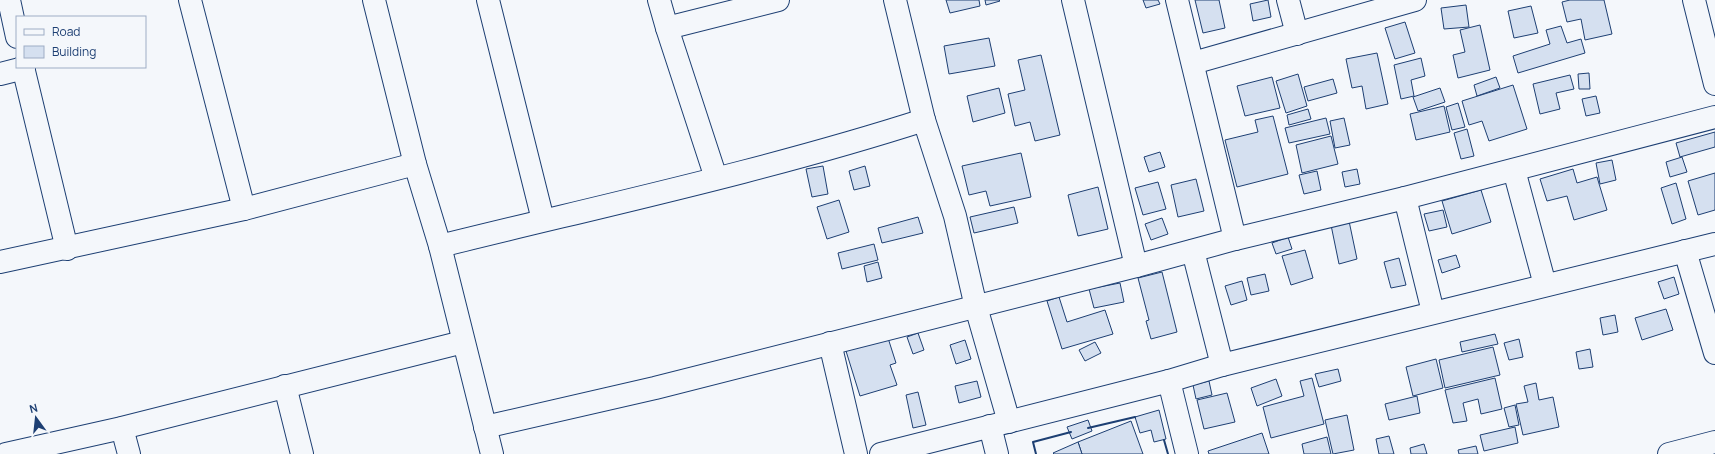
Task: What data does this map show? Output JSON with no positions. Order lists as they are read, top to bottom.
{
  "legend": ["Road", "Building"],
  "north": "top"
}
